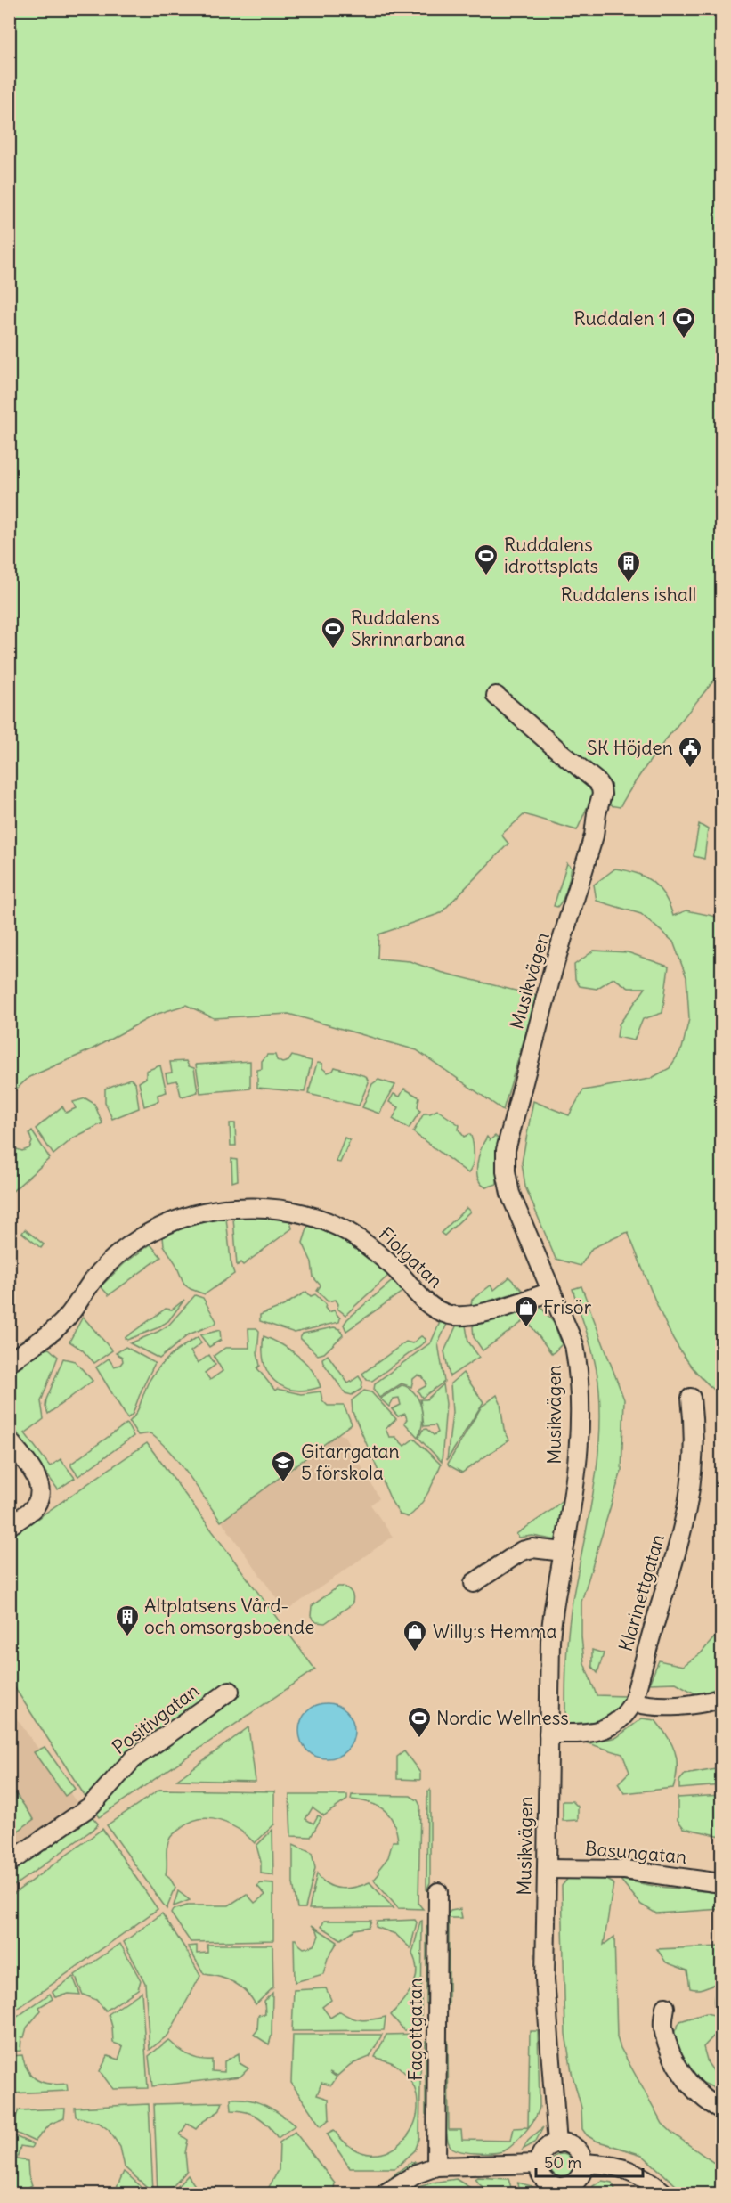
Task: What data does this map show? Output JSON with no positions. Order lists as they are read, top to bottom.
{
  "streets": {
    "street": [
      "Musikvägen",
      "Fiolgatan",
      "Klarinettgatan",
      "Positivgatan",
      "Basungatan",
      "Fagottgatan"
    ]
  },
  "crossings": [
    ["Musikvägen", "Fiolgatan"],
    ["Musikvägen", "Klarinettgatan"],
    ["Musikvägen", "Basungatan"]
  ],
  "places": {
    "sports": [
      "Ruddalen 1",
      "Ruddalens idrottsplats",
      "Ruddalens Skrinnarbana",
      "Nordic Wellness"
    ],
    "building": ["Ruddalens ishall", "Altplatsens Vård- och omsorgsboende"],
    "public building": ["SK Höjden"],
    "shop": ["Frisör", "Willy:s Hemma"],
    "school or university": ["Gitarrgatan 5 förskola"]
  },
  "scale_bar": "50 m"
}
